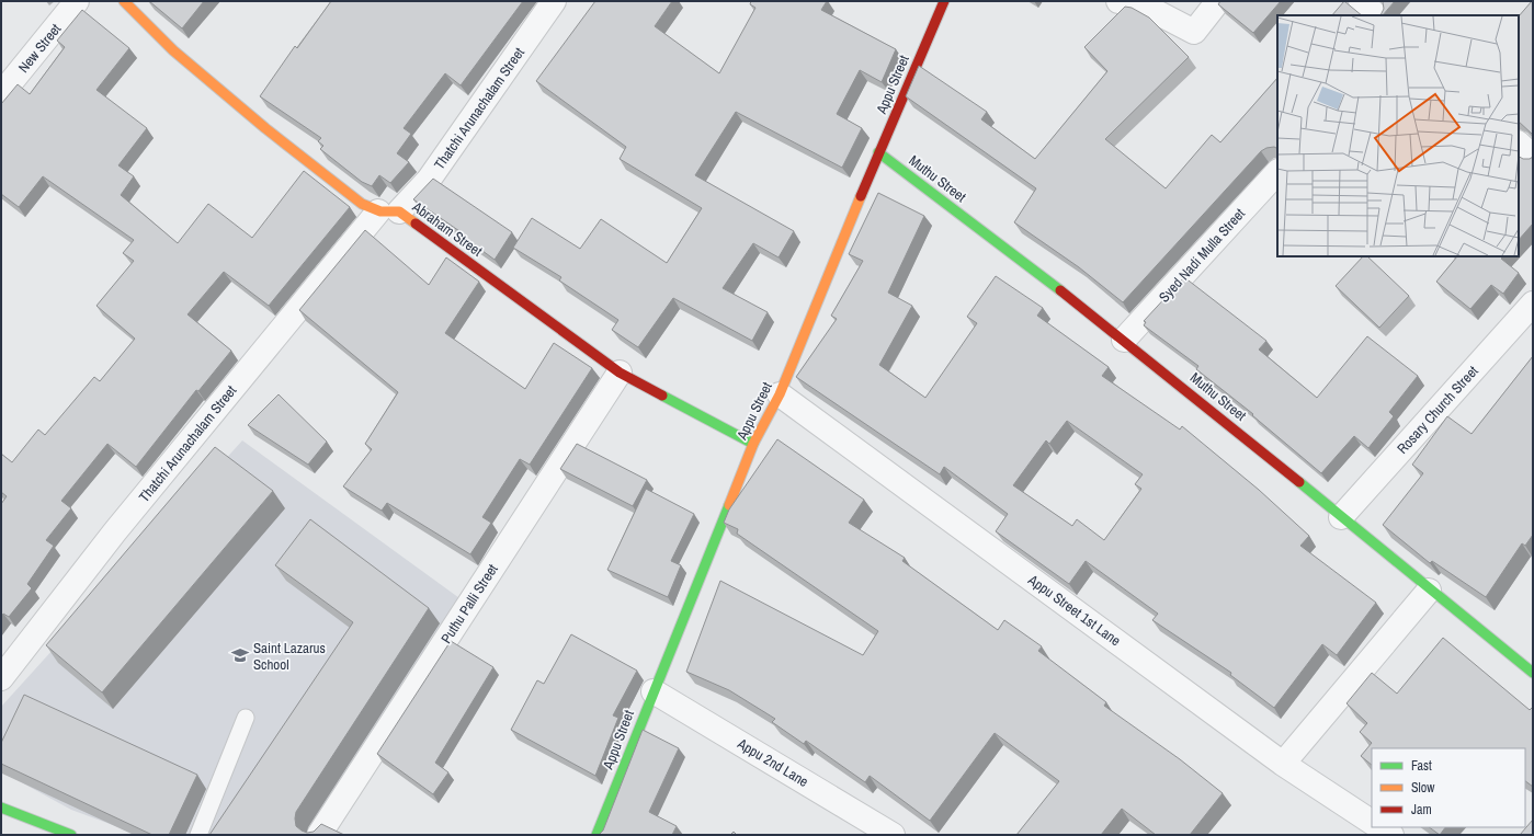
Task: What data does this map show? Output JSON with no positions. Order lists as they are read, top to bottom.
{
  "streets": {
    "street": [
      "New Street",
      "Appu Street",
      "Thatchi Arunachalam Street",
      "Muthu Street",
      "Abraham Street",
      "Syed Nadi Mulla Street",
      "Rosary Church Street",
      "Puthu Palli Street",
      "Appu Street 1st Lane",
      "Appu 2nd Lane"
    ]
  },
  "crossings": [
    ["Appu Street", "Muthu Street"],
    ["Appu Street", "Abraham Street"],
    ["Appu Street", "Appu Street 1st Lane"],
    ["Appu Street", "Appu 2nd Lane"],
    ["Thatchi Arunachalam Street", "Abraham Street"],
    ["Muthu Street", "Syed Nadi Mulla Street"],
    ["Muthu Street", "Rosary Church Street"],
    ["Abraham Street", "Puthu Palli Street"]
  ],
  "places": {
    "school or university": ["Saint Lazarus School"]
  },
  "legend": ["Fast", "Slow", "Jam"]
}
